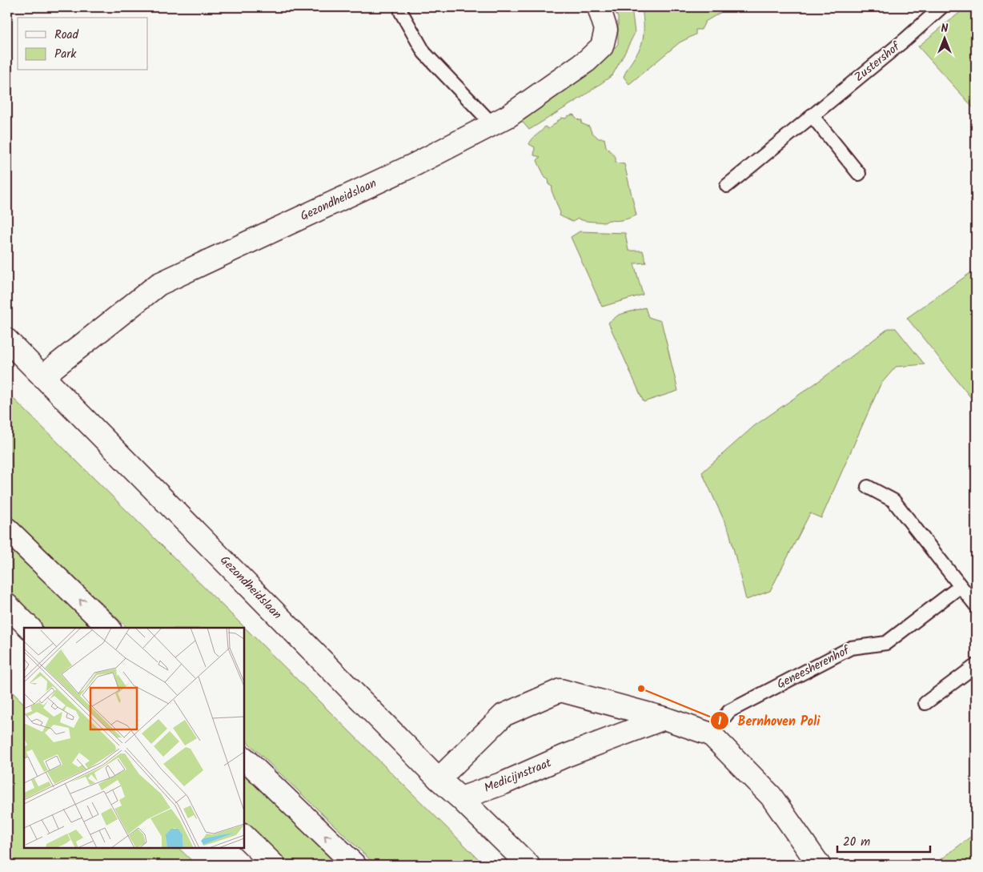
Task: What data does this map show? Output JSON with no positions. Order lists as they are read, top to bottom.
{
  "streets": {
    "street": ["Gezondheidslaan", "Medicijnstraat"],
    "lane": ["Zustershof", "Geneesherenhof"]
  },
  "crossings": [
    ["Gezondheidslaan", "Medicijnstraat"]
  ],
  "places": ["Bernhoven Poli"],
  "legend": ["Road", "Park"],
  "scale_bar": "20 m",
  "north": "top"
}
